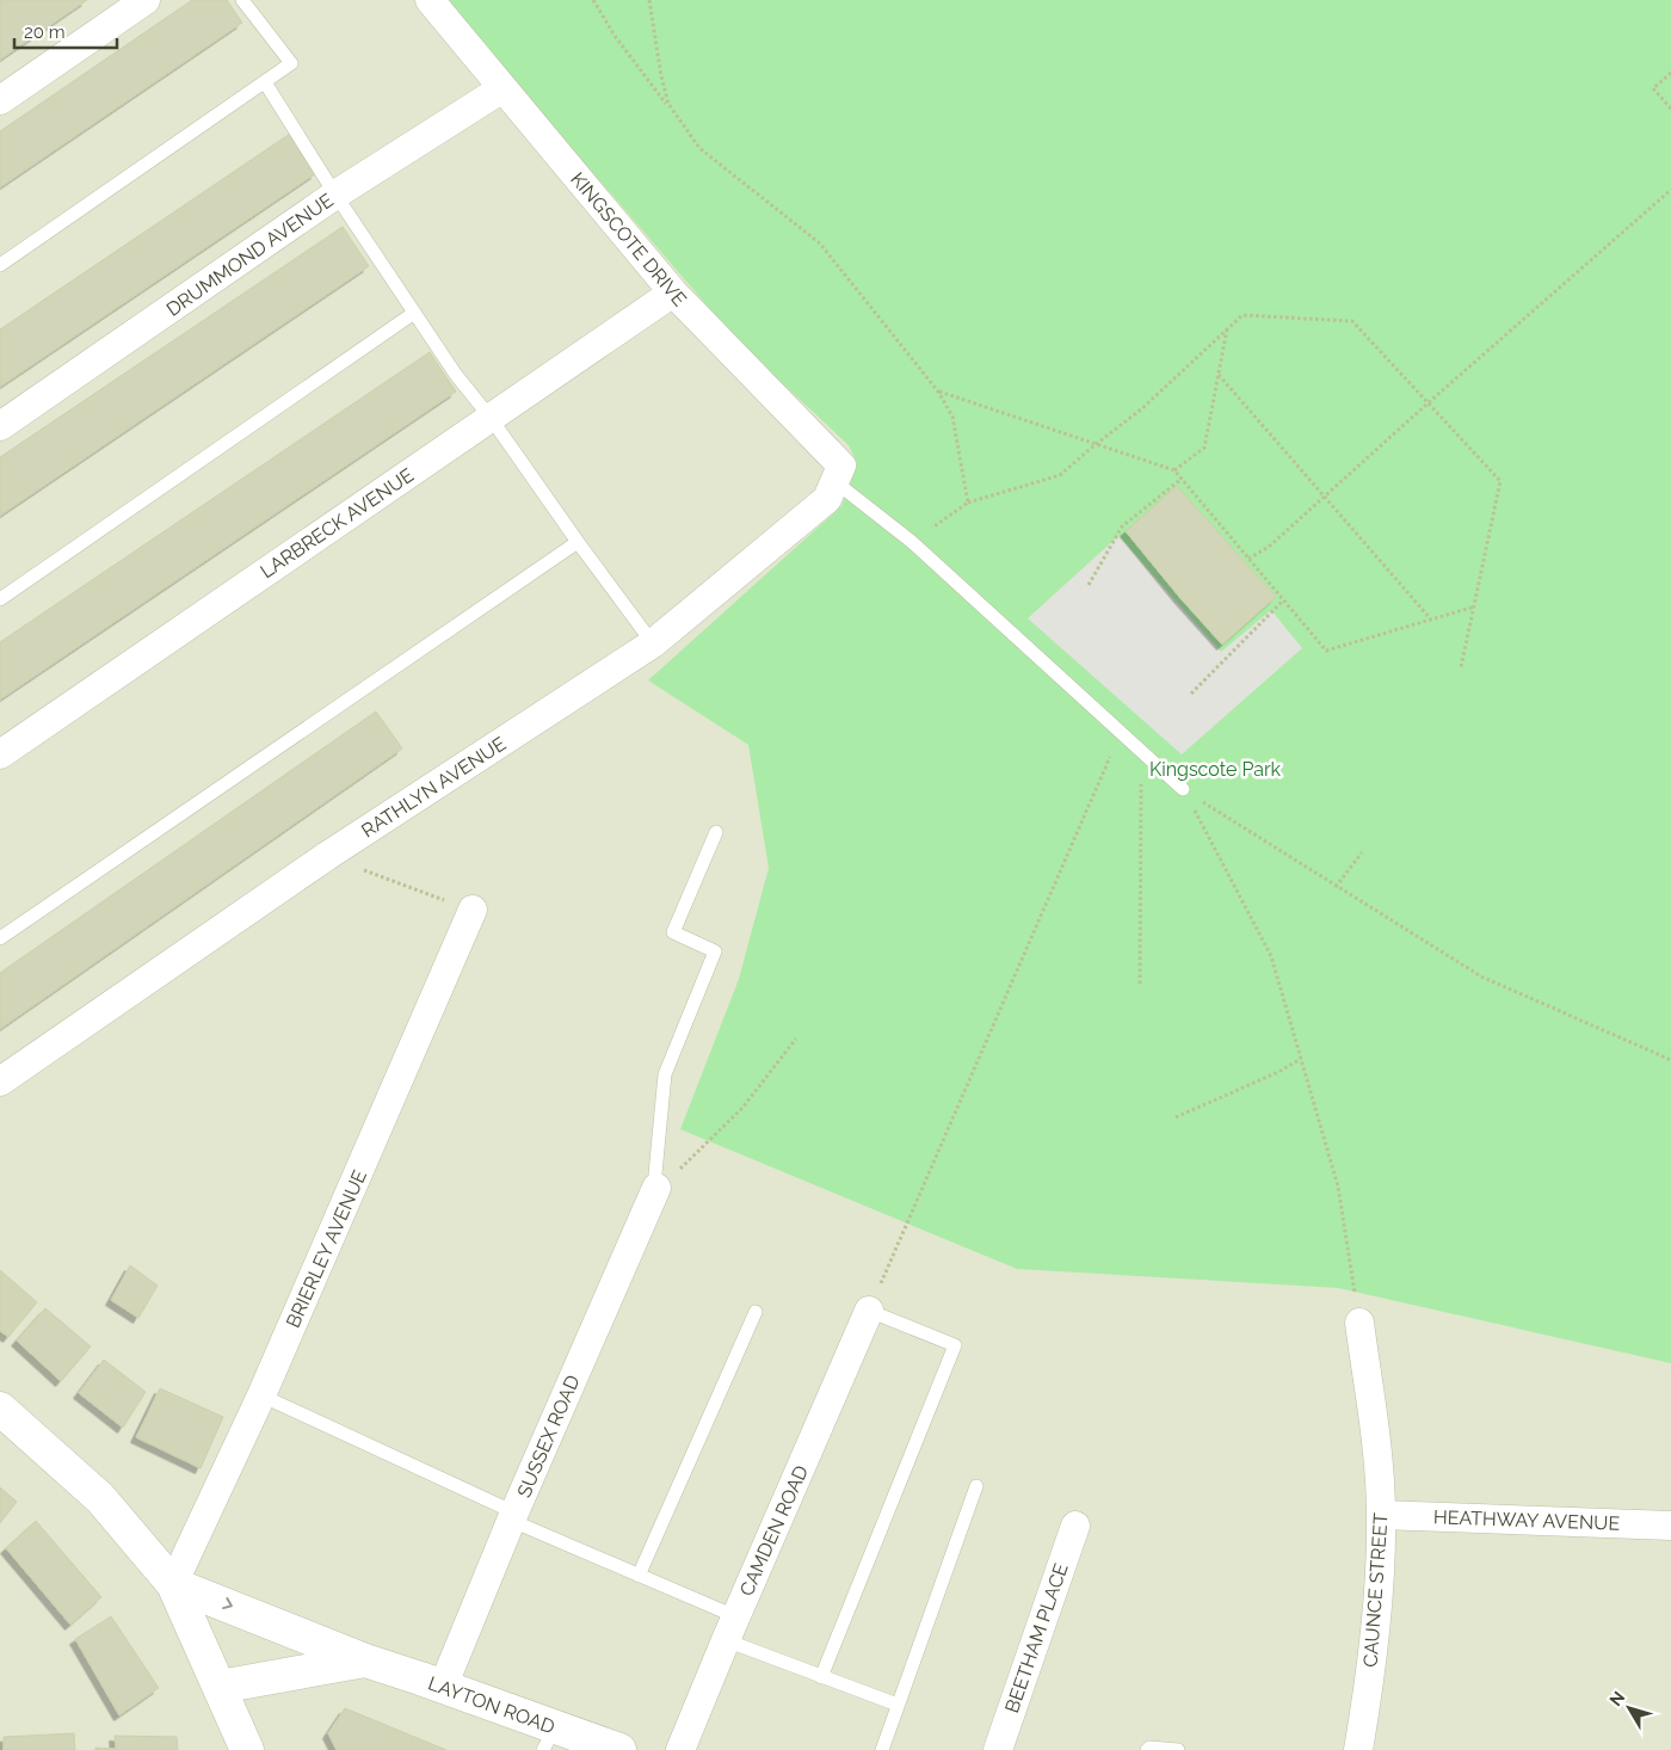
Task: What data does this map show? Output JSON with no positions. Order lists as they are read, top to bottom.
{
  "streets": {
    "street": [
      "KINGSCOTE DRIVE",
      "DRUMMOND AVENUE",
      "LARBRECK AVENUE",
      "RATHLYN AVENUE",
      "BRIERLEY AVENUE",
      "SUSSEX ROAD",
      "HEATHWAY AVENUE",
      "CAMDEN ROAD",
      "CAUNCE STREET",
      "BEETHAM PLACE",
      "LAYTON ROAD"
    ]
  },
  "crossings": [
    ["KINGSCOTE DRIVE", "DRUMMOND AVENUE"],
    ["KINGSCOTE DRIVE", "LARBRECK AVENUE"],
    ["KINGSCOTE DRIVE", "RATHLYN AVENUE"],
    ["BRIERLEY AVENUE", "LAYTON ROAD"],
    ["SUSSEX ROAD", "LAYTON ROAD"],
    ["HEATHWAY AVENUE", "CAUNCE STREET"]
  ],
  "parks": ["Kingscote Park"],
  "scale_bar": "20 m",
  "north": "top left"
}
